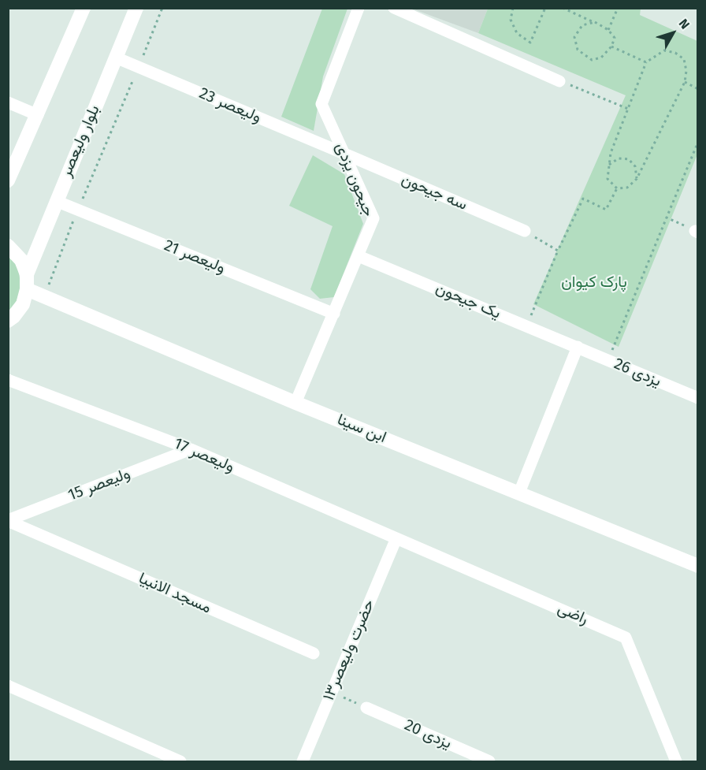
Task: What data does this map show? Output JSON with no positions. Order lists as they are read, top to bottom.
{
  "streets": {
    "street": [
      "ولیعصر 23",
      "بلوار ولیعصر",
      "جیحون یزدی",
      "سه جیحون",
      "ولیعصر 21",
      "یک جیحون",
      "یزدی 26",
      "ابن سینا",
      "ولیعصر 17",
      "ولیعصر 15",
      "مسجد الانبیا",
      "راضی",
      "حضرت ولیعصر۱۳",
      "یزدی 20"
    ]
  },
  "crossings": [
    ["ولیعصر 23", "بلوار ولیعصر"],
    ["ولیعصر 23", "جیحون یزدی"],
    ["ولیعصر 23", "سه جیحون"],
    ["بلوار ولیعصر", "ولیعصر 21"],
    ["جیحون یزدی", "سه جیحون"],
    ["جیحون یزدی", "ولیعصر 21"],
    ["جیحون یزدی", "یک جیحون"],
    ["جیحون یزدی", "ابن سینا"],
    ["یک جیحون", "یزدی 26"],
    ["ولیعصر 17", "ولیعصر 15"],
    ["ولیعصر 17", "راضی"],
    ["ولیعصر 17", "حضرت ولیعصر۱۳"],
    ["ولیعصر 15", "مسجد الانبیا"],
    ["راضی", "حضرت ولیعصر۱۳"]
  ],
  "parks": ["پارک کیوان"],
  "north": "top right"
}
